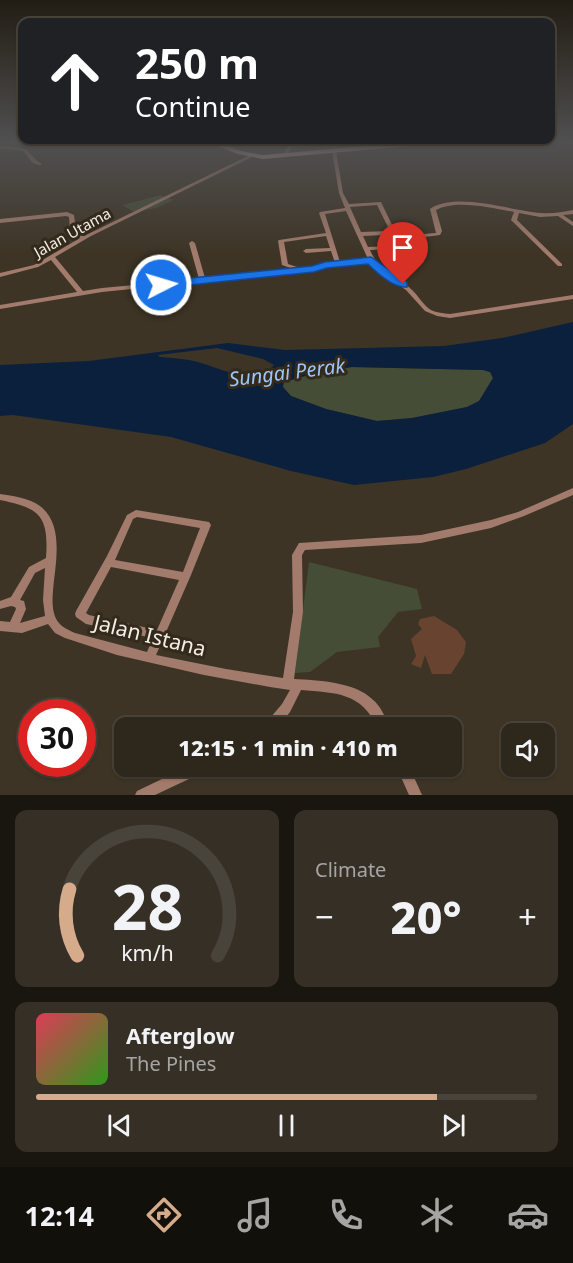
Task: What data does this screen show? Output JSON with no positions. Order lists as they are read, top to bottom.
{
  "streets": {
    "street": ["Jalan Utama", "Jalan Istana"]
  },
  "water": ["Sungai Perak"],
  "page": {
    "turn": ["250 m", "Continue"],
    "limit": "30",
    "trip": "12:15 · 1 min · 410 m",
    "tile": "Climate",
    "heat": ["−", "20°", "+"],
    "song": ["Afterglow", "The Pines"],
    "tabs": "12:14",
    "gauge": ["28", "km/h"]
  }
}
